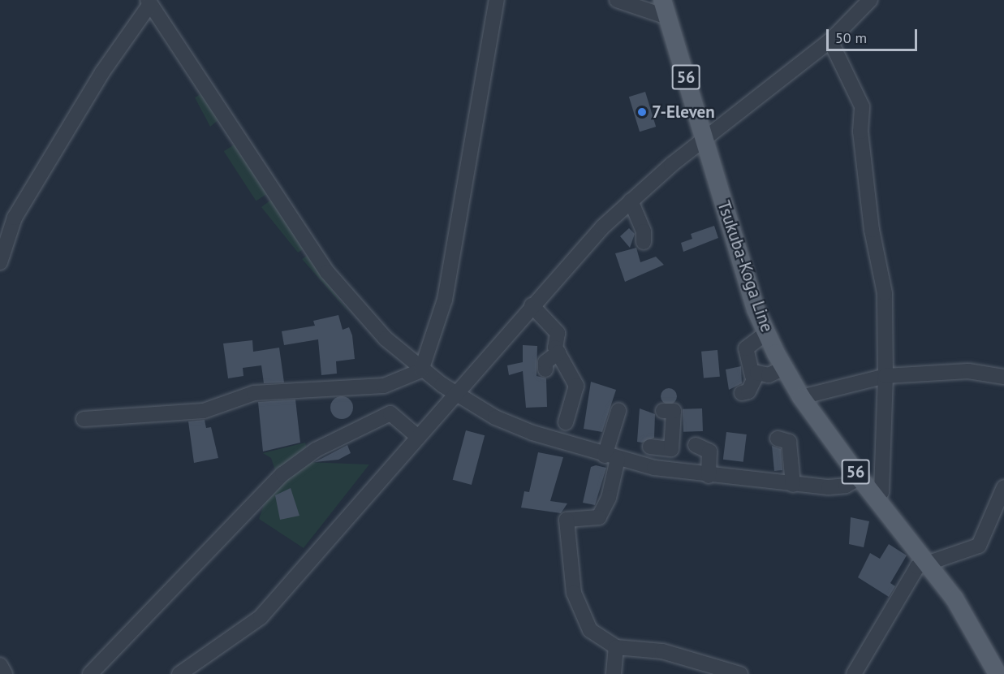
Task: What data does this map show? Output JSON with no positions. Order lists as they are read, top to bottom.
{
  "streets": {
    "main road": ["56", "Tsukuba-Koga Line"]
  },
  "places": ["7-Eleven"],
  "scale_bar": "50 m"
}
